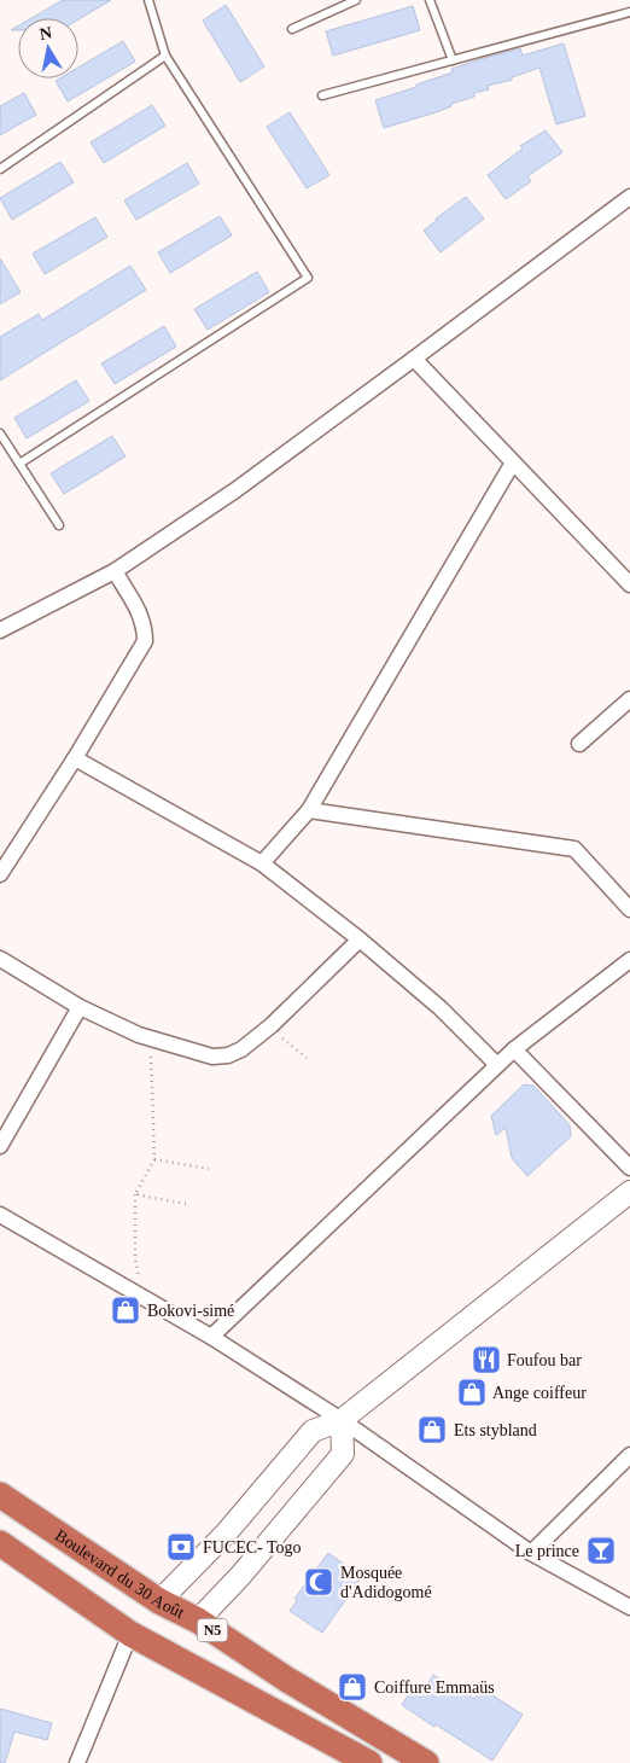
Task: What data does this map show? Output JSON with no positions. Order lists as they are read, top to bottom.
{
  "streets": {
    "highway": ["Boulevard du 30 Août", "N5"]
  },
  "places": {
    "shop": [
      "Bokovi-simé",
      "Ange coiffeur",
      "Ets stybland",
      "Coiffure Emmaüs"
    ],
    "restaurant": ["Foufou bar"],
    "bank": ["FUCEC- Togo"],
    "bar": ["Le prince"],
    "mosque": ["Mosquée d'Adidogomé"]
  },
  "north": "top"
}
